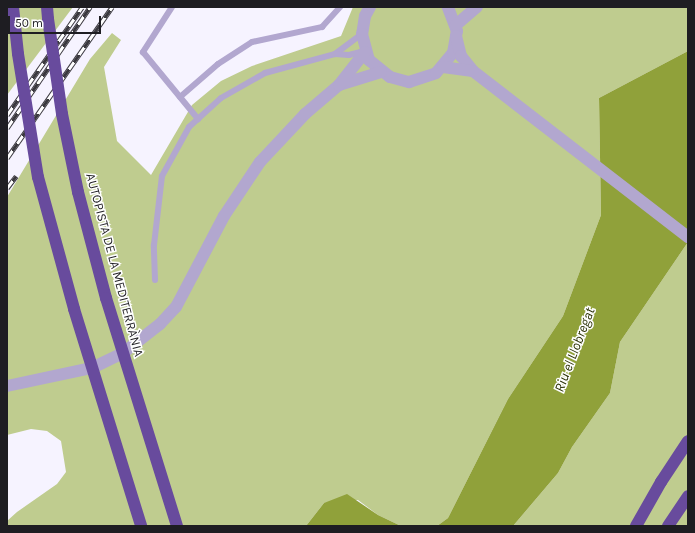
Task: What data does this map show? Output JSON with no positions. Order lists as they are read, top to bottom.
{
  "streets": {
    "highway": ["AUTOPISTA DE LA MEDITERRÀNIA"]
  },
  "water": ["Riu el Llobregat"],
  "scale_bar": "50 m"
}
